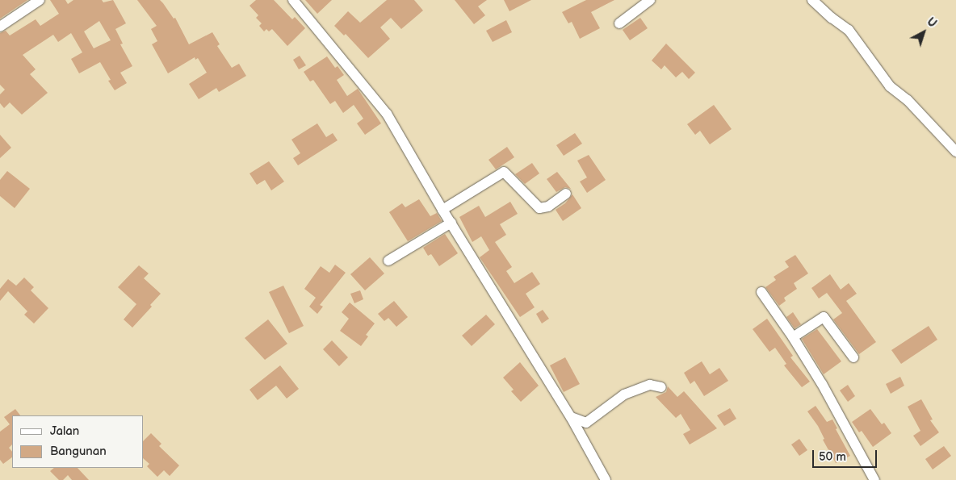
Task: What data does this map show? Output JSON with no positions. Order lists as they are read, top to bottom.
{
  "legend": ["Jalan", "Bangunan"],
  "scale_bar": "50 m",
  "north": "top right"
}
